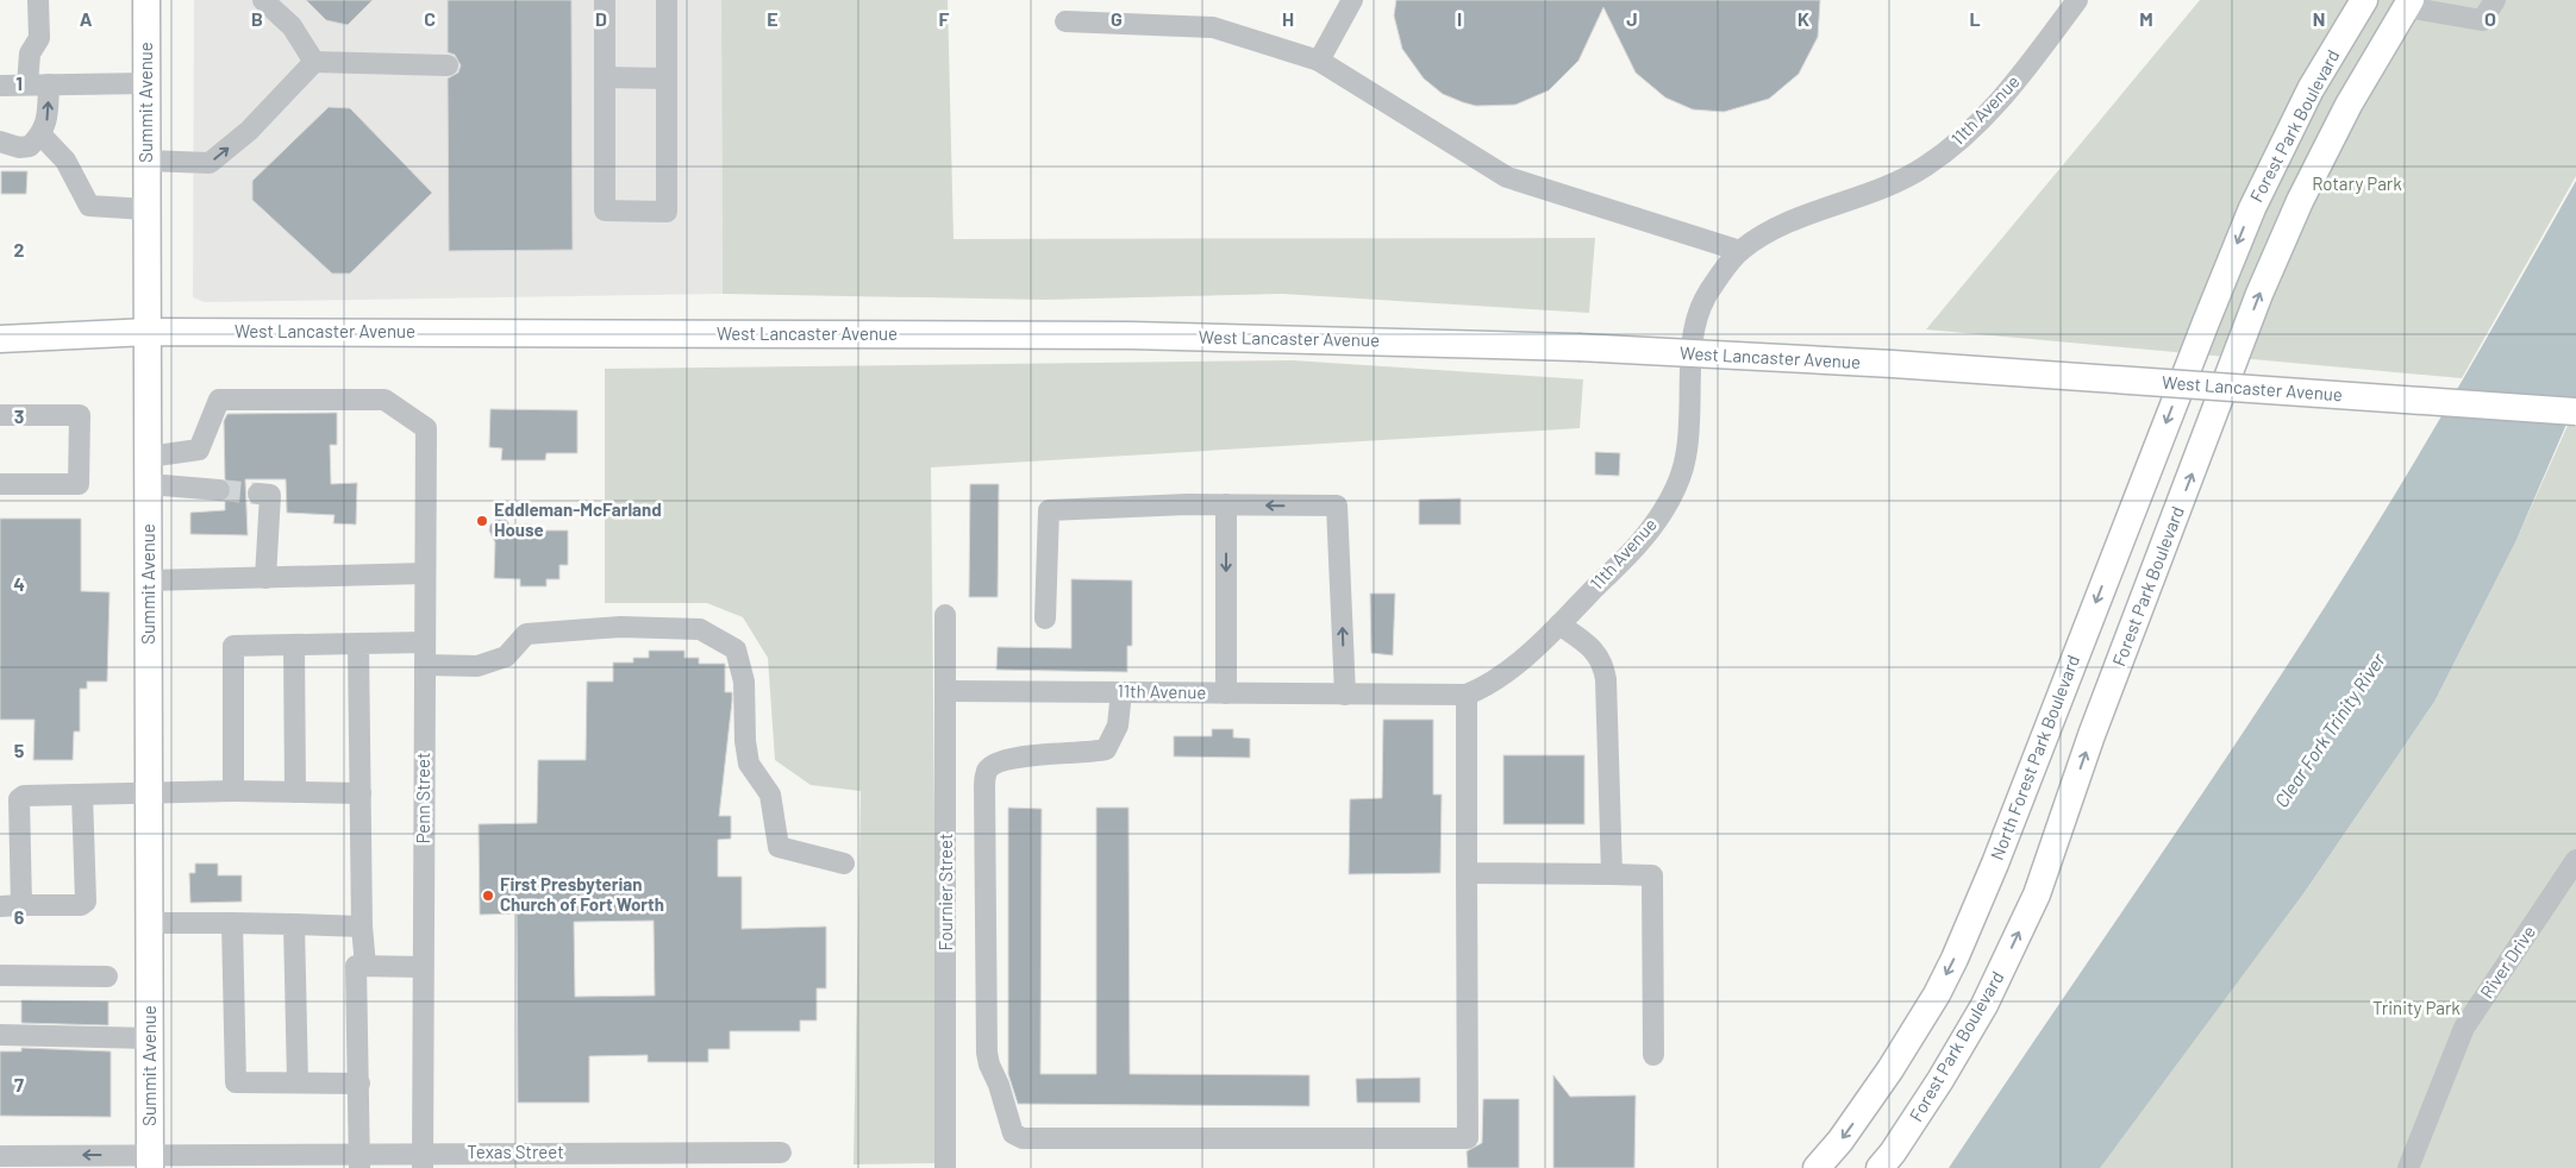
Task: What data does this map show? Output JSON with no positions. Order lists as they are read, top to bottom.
{
  "streets": {
    "main road": [
      "Summit Avenue",
      "Forest Park Boulevard",
      "West Lancaster Avenue",
      "North Forest Park Boulevard"
    ],
    "street": [
      "11th Avenue",
      "Penn Street",
      "Fournier Street",
      "River Drive",
      "Texas Street"
    ]
  },
  "crossings": [
    ["Summit Avenue", "West Lancaster Avenue"],
    ["Summit Avenue", "Penn Street"],
    ["Summit Avenue", "Texas Street"],
    ["11th Avenue", "Fournier Street"],
    ["Forest Park Boulevard", "North Forest Park Boulevard"],
    ["Penn Street", "Texas Street"]
  ],
  "one_way": ["North Forest Park Boulevard"],
  "water": ["Clear Fork Trinity River"],
  "parks": ["Rotary Park", "Trinity Park"],
  "places": ["Eddleman-McFarland House", "First Presbyterian Church of Fort Worth"],
  "grid": {
    "columns": [
      "A",
      "B",
      "C",
      "D",
      "E",
      "F",
      "G",
      "H",
      "I",
      "J",
      "K",
      "L",
      "M",
      "N",
      "O"
    ],
    "rows": [
      "1",
      "2",
      "3",
      "4",
      "5",
      "6",
      "7"
    ]
  }
}
